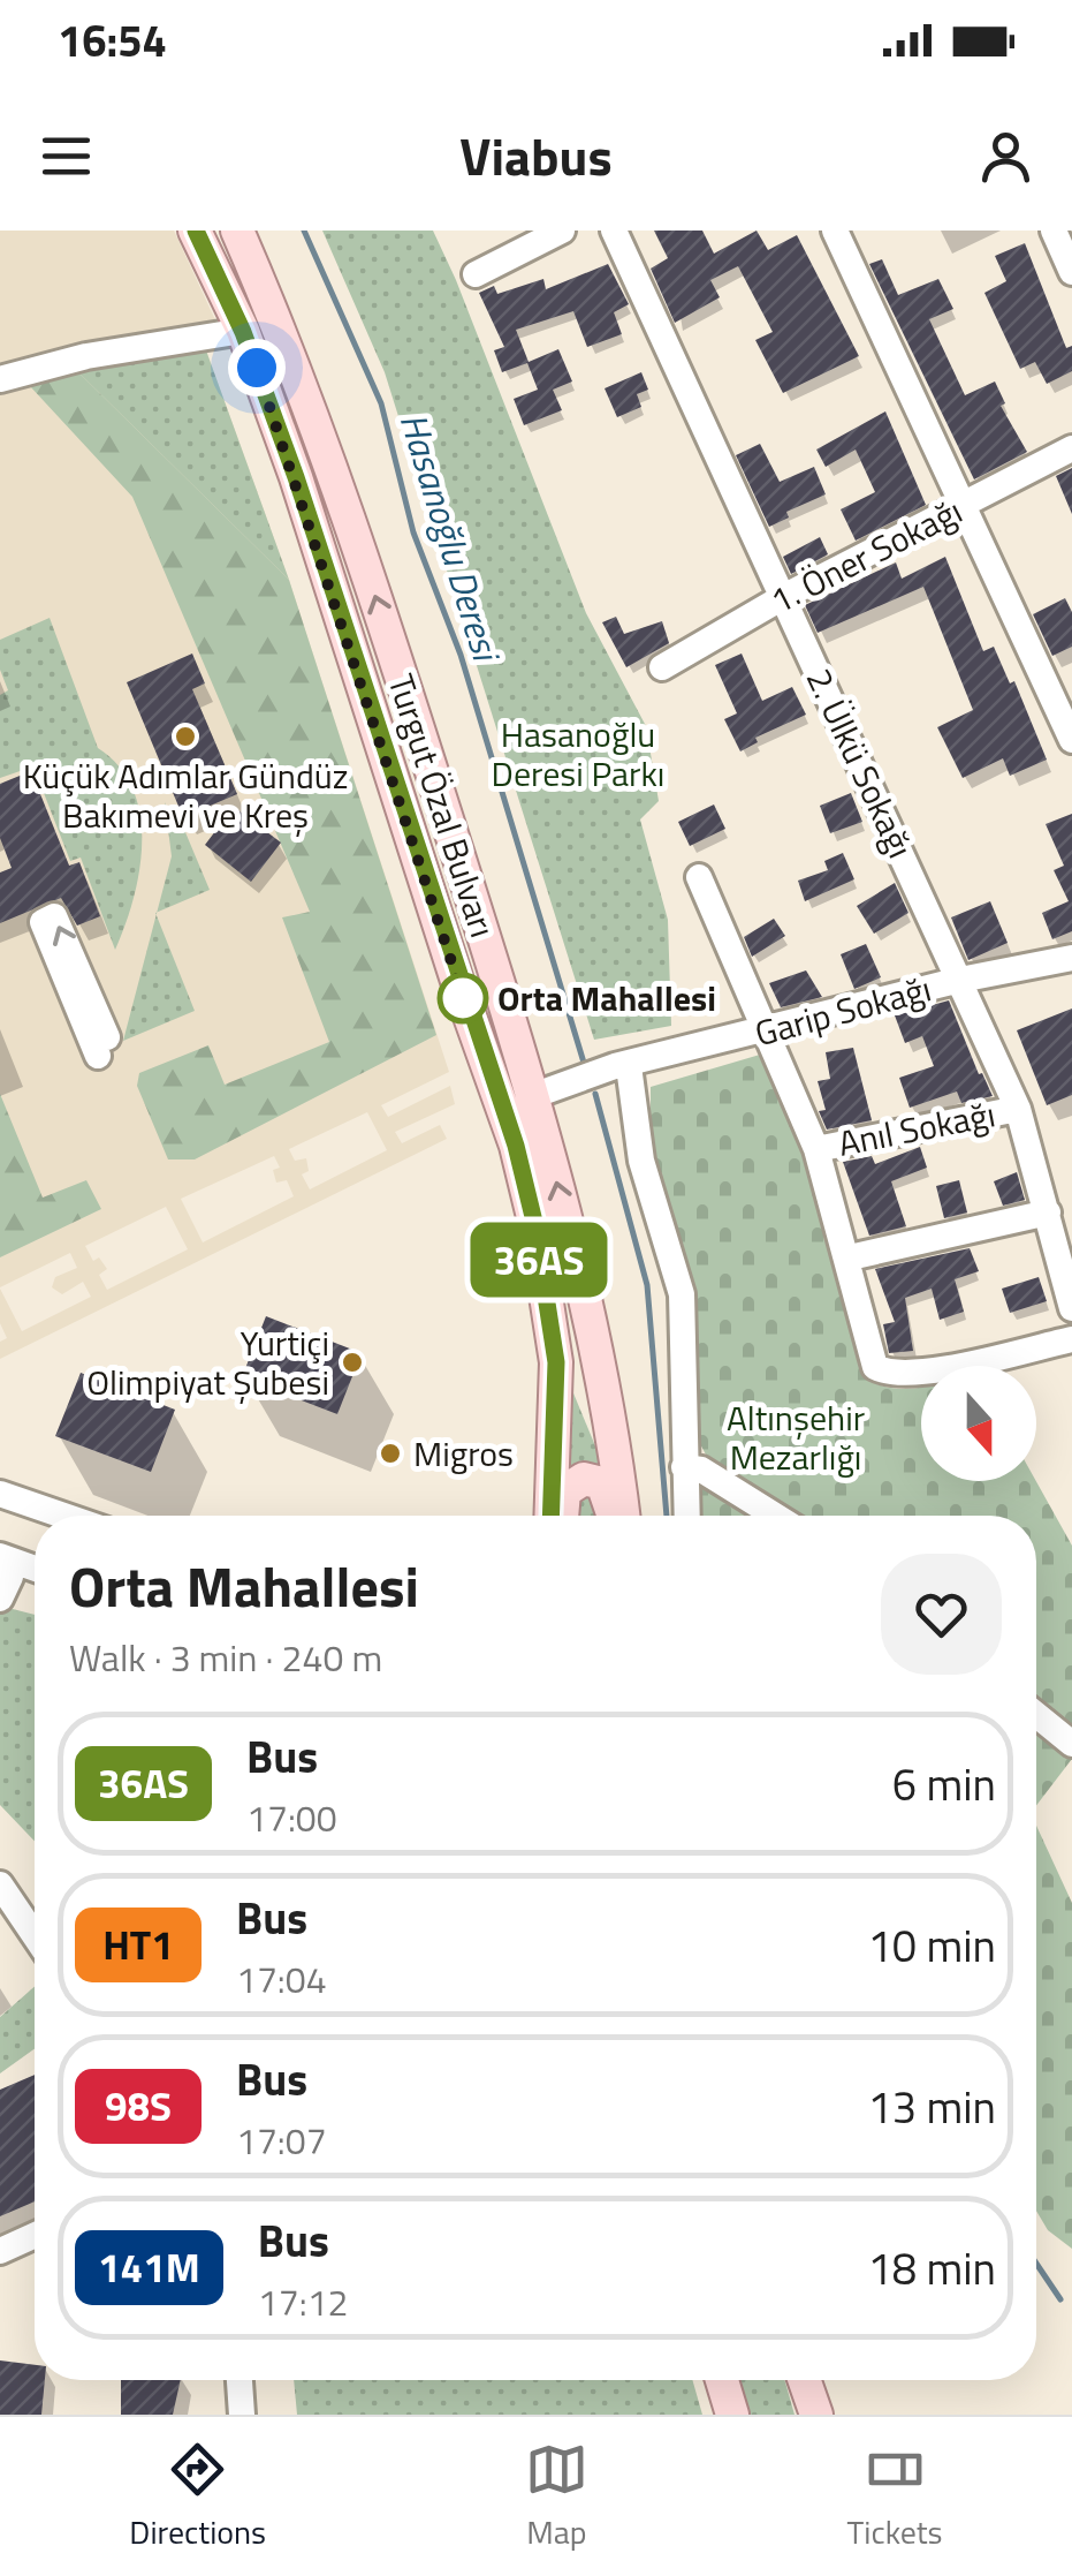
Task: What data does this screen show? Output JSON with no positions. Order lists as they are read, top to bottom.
{
  "streets": {
    "main road": ["Turgut Özal Bulvarı"],
    "street": [
      "1. Öner Sokağı",
      "2. Ülkü Sokağı",
      "Garip Sokağı",
      "Anıl Sokağı"
    ]
  },
  "crossings": [
    ["1. Öner Sokağı", "2. Ülkü Sokağı"],
    ["2. Ülkü Sokağı", "Garip Sokağı"],
    ["2. Ülkü Sokağı", "Anıl Sokağı"],
    ["Turgut Özal Bulvarı", "Garip Sokağı"]
  ],
  "water": ["Hasanoğlu Deresi"],
  "parks": ["Hasanoğlu Deresi Parkı", "Altınşehir Mezarlığı"],
  "places": [
    "Küçük Adımlar Gündüz Bakımevi ve Kreş",
    "Orta Mahallesi",
    "Yurtiçi Olimpiyat Şubesi",
    "Migros"
  ],
  "lines": ["bus line 36AS"],
  "north": "bottom",
  "page": {
    "status": "16:54",
    "header": "Viabus",
    "on_map": "36AS",
    "heading": ["Orta Mahallesi", "Walk · 3 min · 240 m"],
    "list": [
      {
        "mark": "36AS",
        "name": "Bus",
        "note": "17:00",
        "value": "6 min"
      },
      {
        "mark": "HT1",
        "name": "Bus",
        "note": "17:04",
        "value": "10 min"
      },
      {
        "mark": "98S",
        "name": "Bus",
        "note": "17:07",
        "value": "13 min"
      },
      {
        "mark": "141M",
        "name": "Bus",
        "note": "17:12",
        "value": "18 min"
      }
    ],
    "tabs": ["Directions", "Map", "Tickets"]
  }
}
